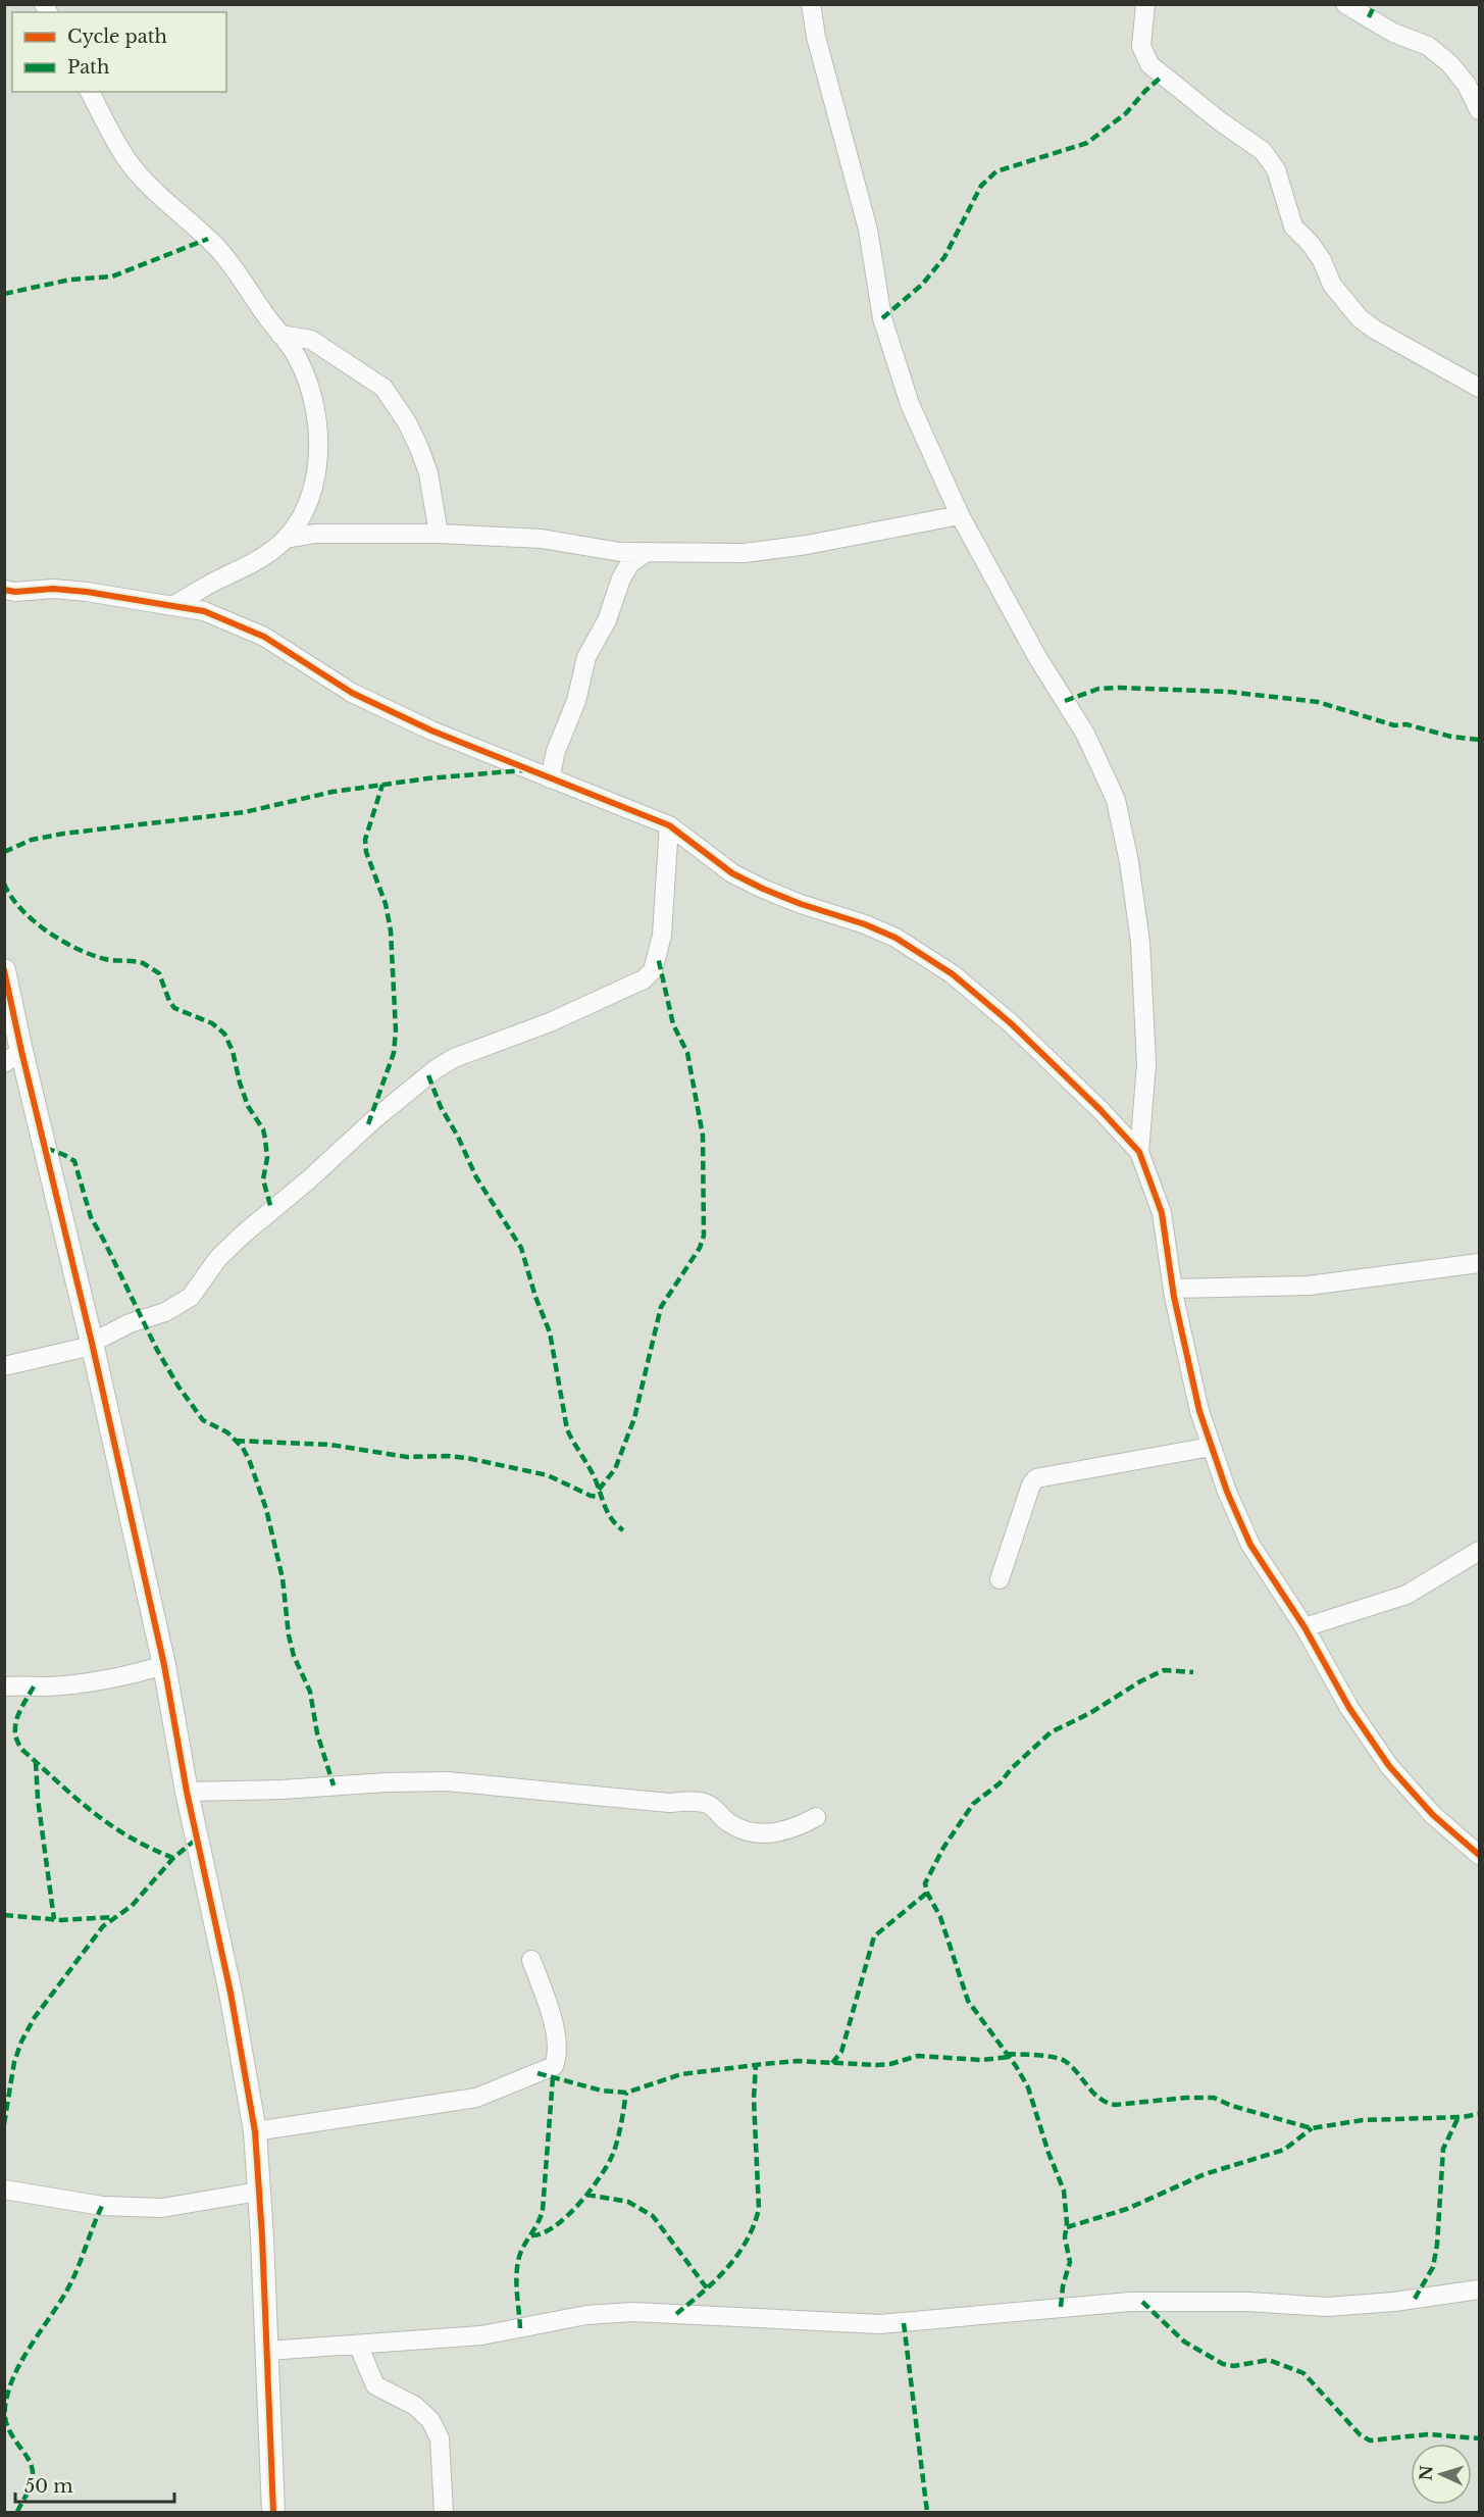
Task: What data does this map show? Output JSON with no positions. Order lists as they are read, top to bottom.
{
  "legend": ["Cycle path", "Path"],
  "scale_bar": "50 m",
  "north": "left"
}
